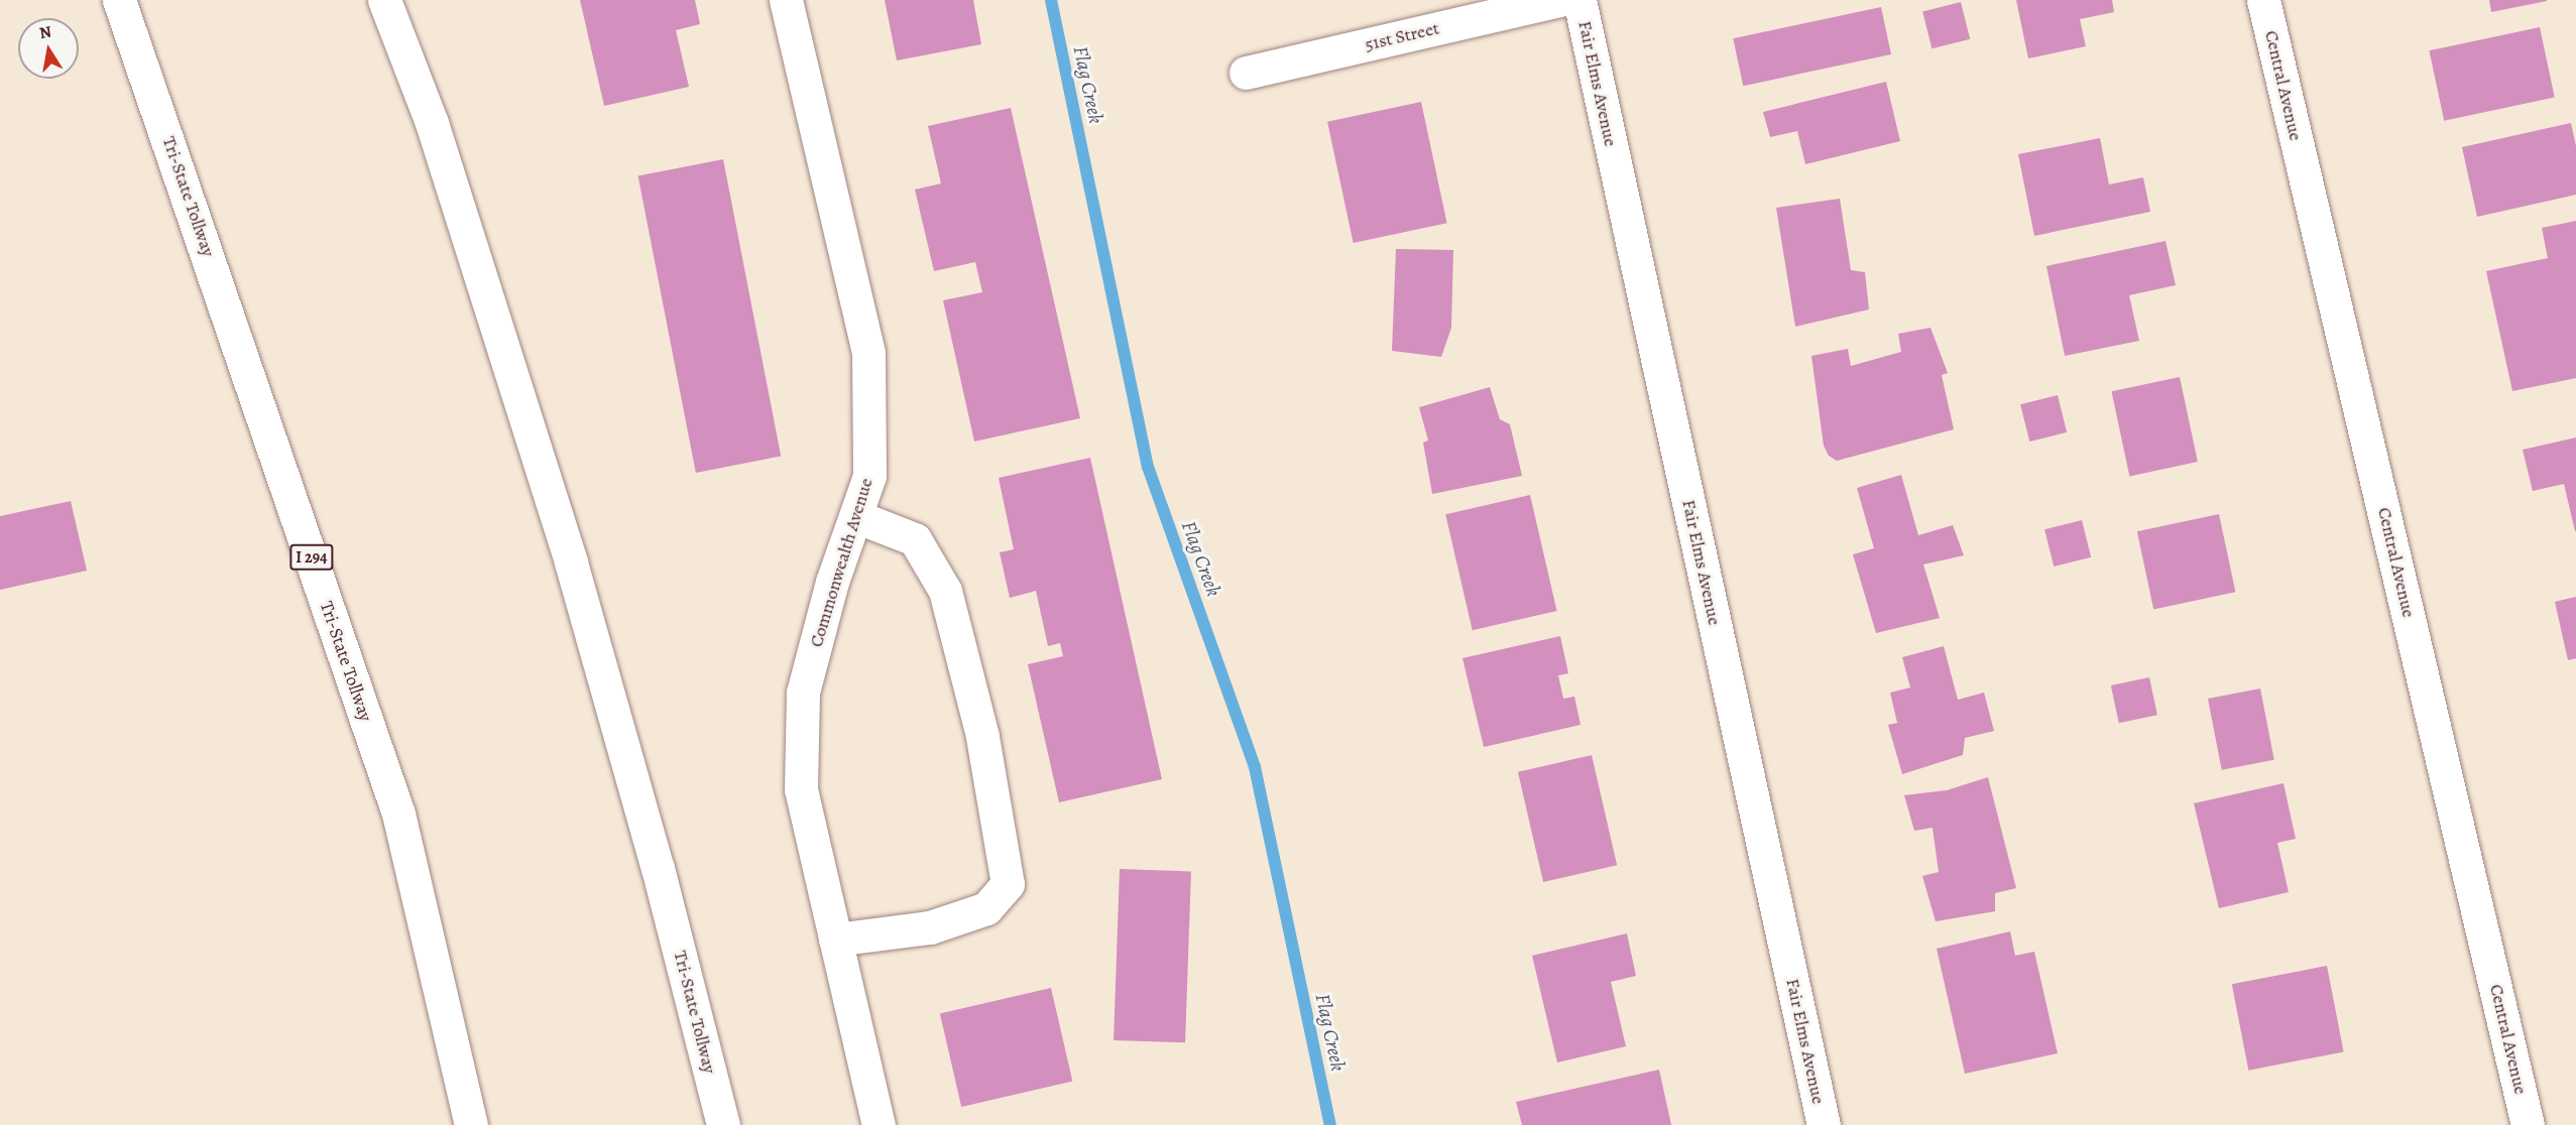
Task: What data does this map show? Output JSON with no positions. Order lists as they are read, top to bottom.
{
  "streets": {
    "main road": [
      "51st Street",
      "Fair Elms Avenue",
      "Central Avenue",
      "Tri-State Tollway",
      "I 294",
      "Commonwealth Avenue"
    ]
  },
  "water": ["Flag Creek"],
  "north": "top"
}
